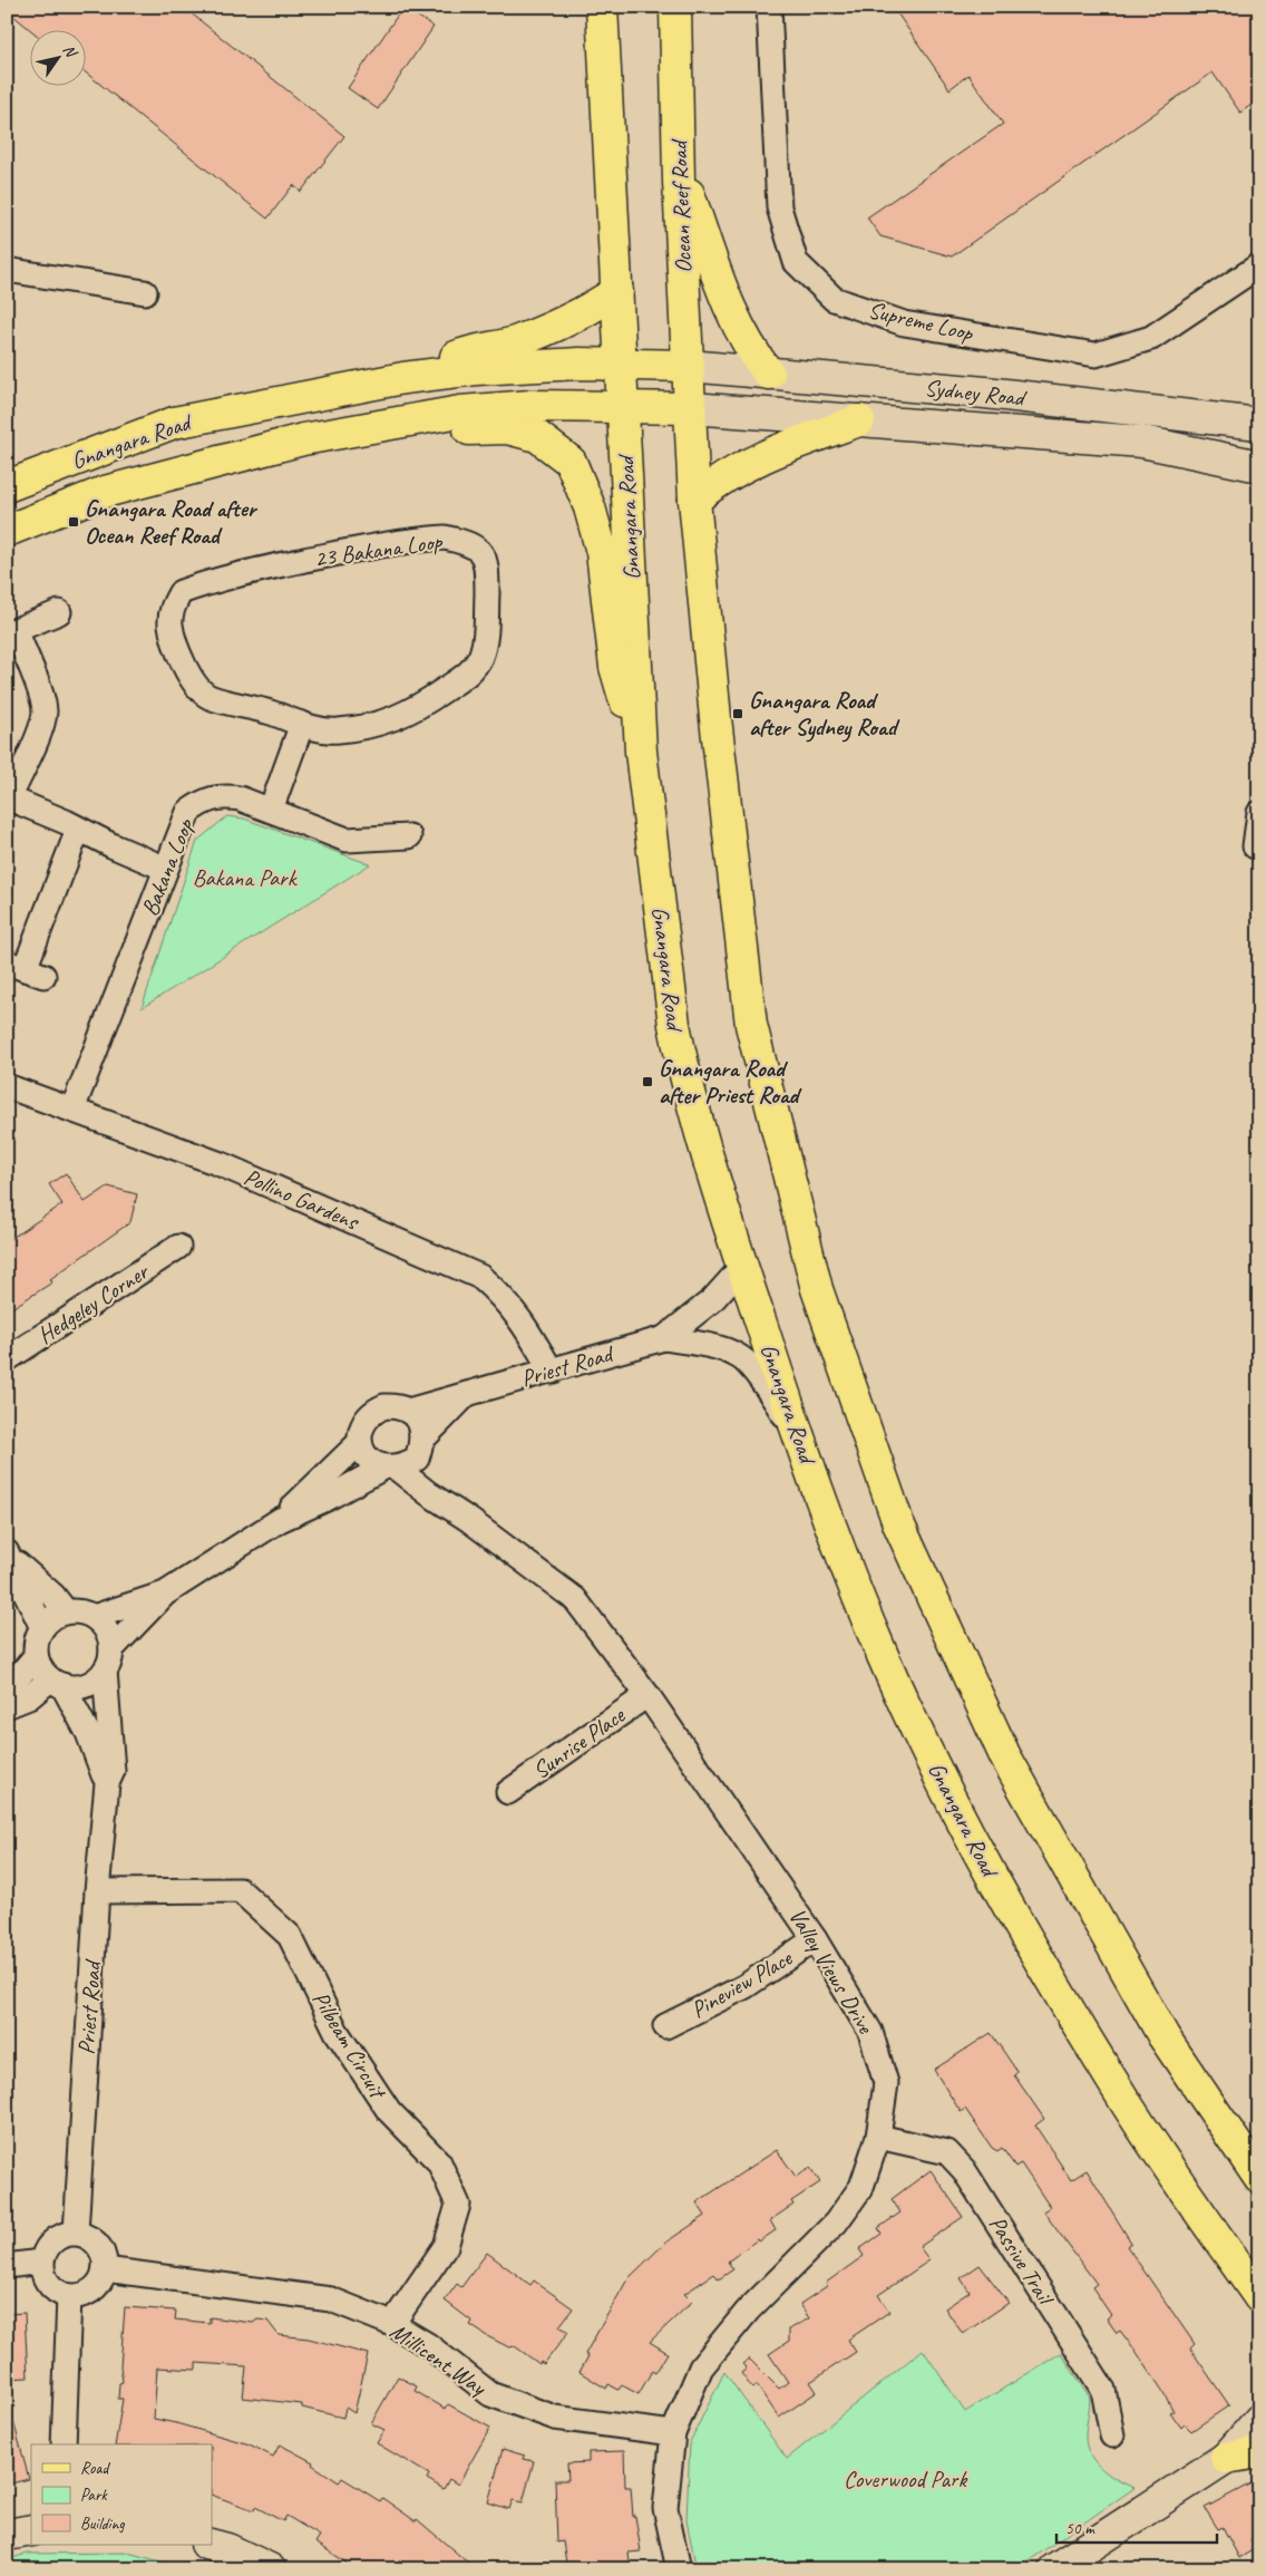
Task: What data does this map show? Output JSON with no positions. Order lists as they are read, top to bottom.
{
  "streets": {
    "main road": ["Ocean Reef Road", "Gnangara Road"],
    "street": [
      "Supreme Loop",
      "Sydney Road",
      "23 Bakana Loop",
      "Bakana Loop",
      "Pollino Gardens",
      "Hedgeley Corner",
      "Priest Road",
      "Sunrise Place",
      "Valley Views Drive",
      "Pineview Place",
      "Pilbeam Circuit",
      "Passive Trail",
      "Millicent Way"
    ]
  },
  "crossings": [
    ["Ocean Reef Road", "Sydney Road"],
    ["Ocean Reef Road", "Gnangara Road"],
    ["Sydney Road", "Gnangara Road"],
    ["Gnangara Road", "Priest Road"],
    ["Bakana Loop", "Pollino Gardens"],
    ["Pollino Gardens", "Priest Road"],
    ["Priest Road", "Valley Views Drive"],
    ["Priest Road", "Pilbeam Circuit"],
    ["Priest Road", "Millicent Way"],
    ["Sunrise Place", "Valley Views Drive"],
    ["Valley Views Drive", "Pineview Place"],
    ["Valley Views Drive", "Passive Trail"],
    ["Valley Views Drive", "Millicent Way"],
    ["Pilbeam Circuit", "Millicent Way"]
  ],
  "parks": ["Bakana Park", "Coverwood Park"],
  "places": {
    "transit": ["Gnangara Road after Ocean Reef Road", "Gnangara Road after Sydney Road", "Gnangara Road after Priest Road"]
  },
  "legend": ["Road", "Park", "Building"],
  "scale_bar": "50 m",
  "north": "top right"
}
